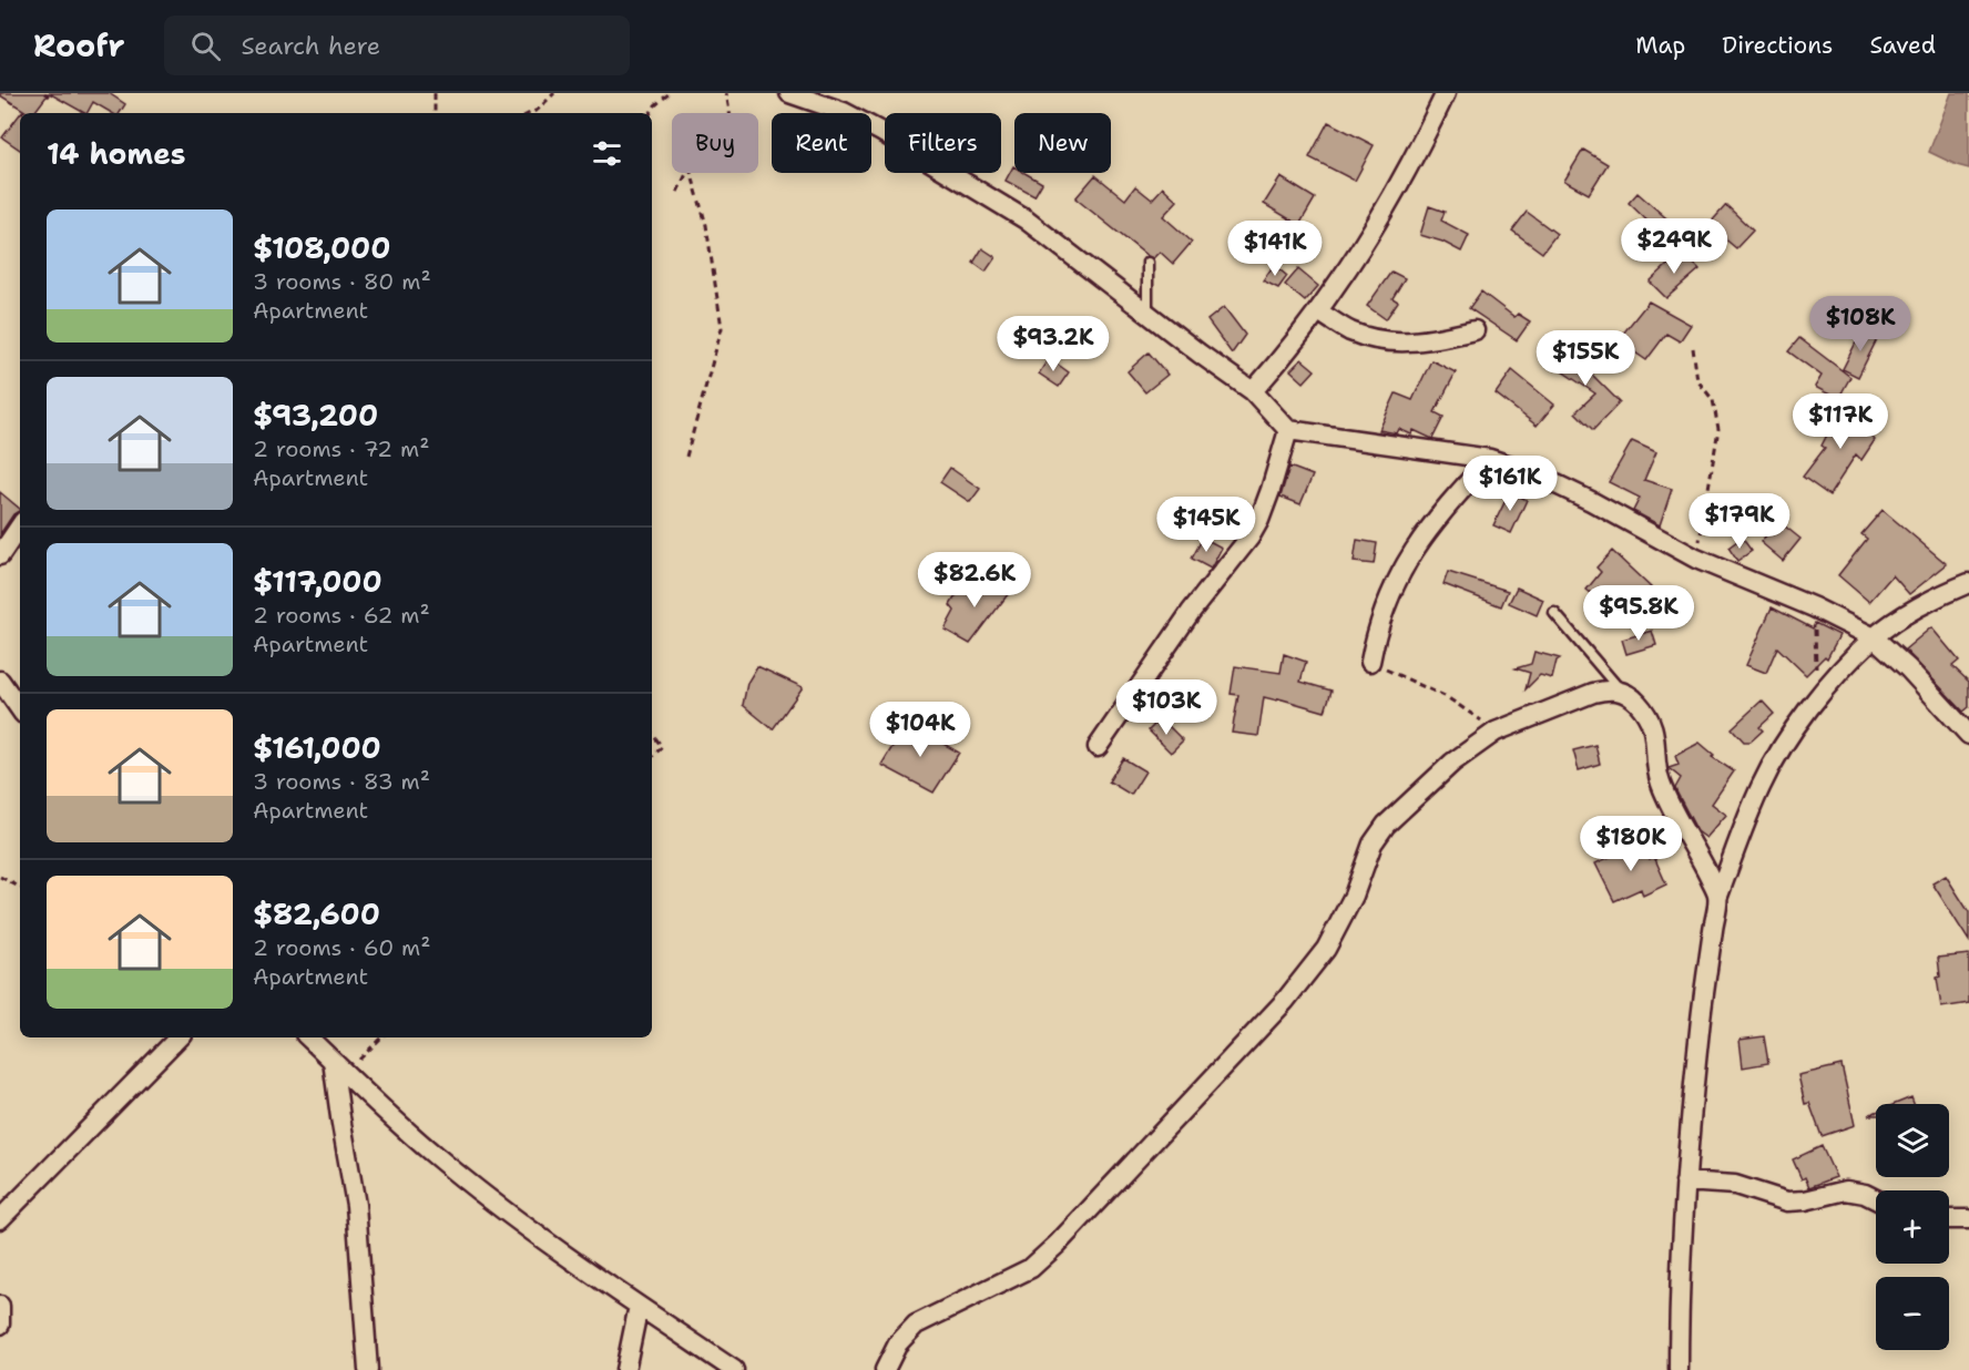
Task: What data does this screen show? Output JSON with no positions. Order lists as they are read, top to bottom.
{
  "page": {
    "header": "Roofr",
    "search": "Search here",
    "nav": ["Map", "Directions", "Saved"],
    "chip": [
      "Buy",
      "Rent",
      "Filters",
      "New"
    ],
    "heading": "14 homes",
    "list": [
      {
        "name": "$108,000",
        "note": "3 rooms · 80 m² · Apartment"
      },
      {
        "name": "$93,200",
        "note": "2 rooms · 72 m² · Apartment"
      },
      {
        "name": "$117,000",
        "note": "2 rooms · 62 m² · Apartment"
      },
      {
        "name": "$161,000",
        "note": "3 rooms · 83 m² · Apartment"
      },
      {
        "name": "$82,600",
        "note": "2 rooms · 60 m² · Apartment"
      }
    ],
    "price": [
      "$249K",
      "$141K",
      "$108K",
      "$93.2K",
      "$155K",
      "$117K",
      "$161K",
      "$179K",
      "$145K",
      "$82.6K",
      "$95.8K",
      "$103K",
      "$104K",
      "$180K"
    ],
    "map_buttons": ["+", "−"]
  }
}
